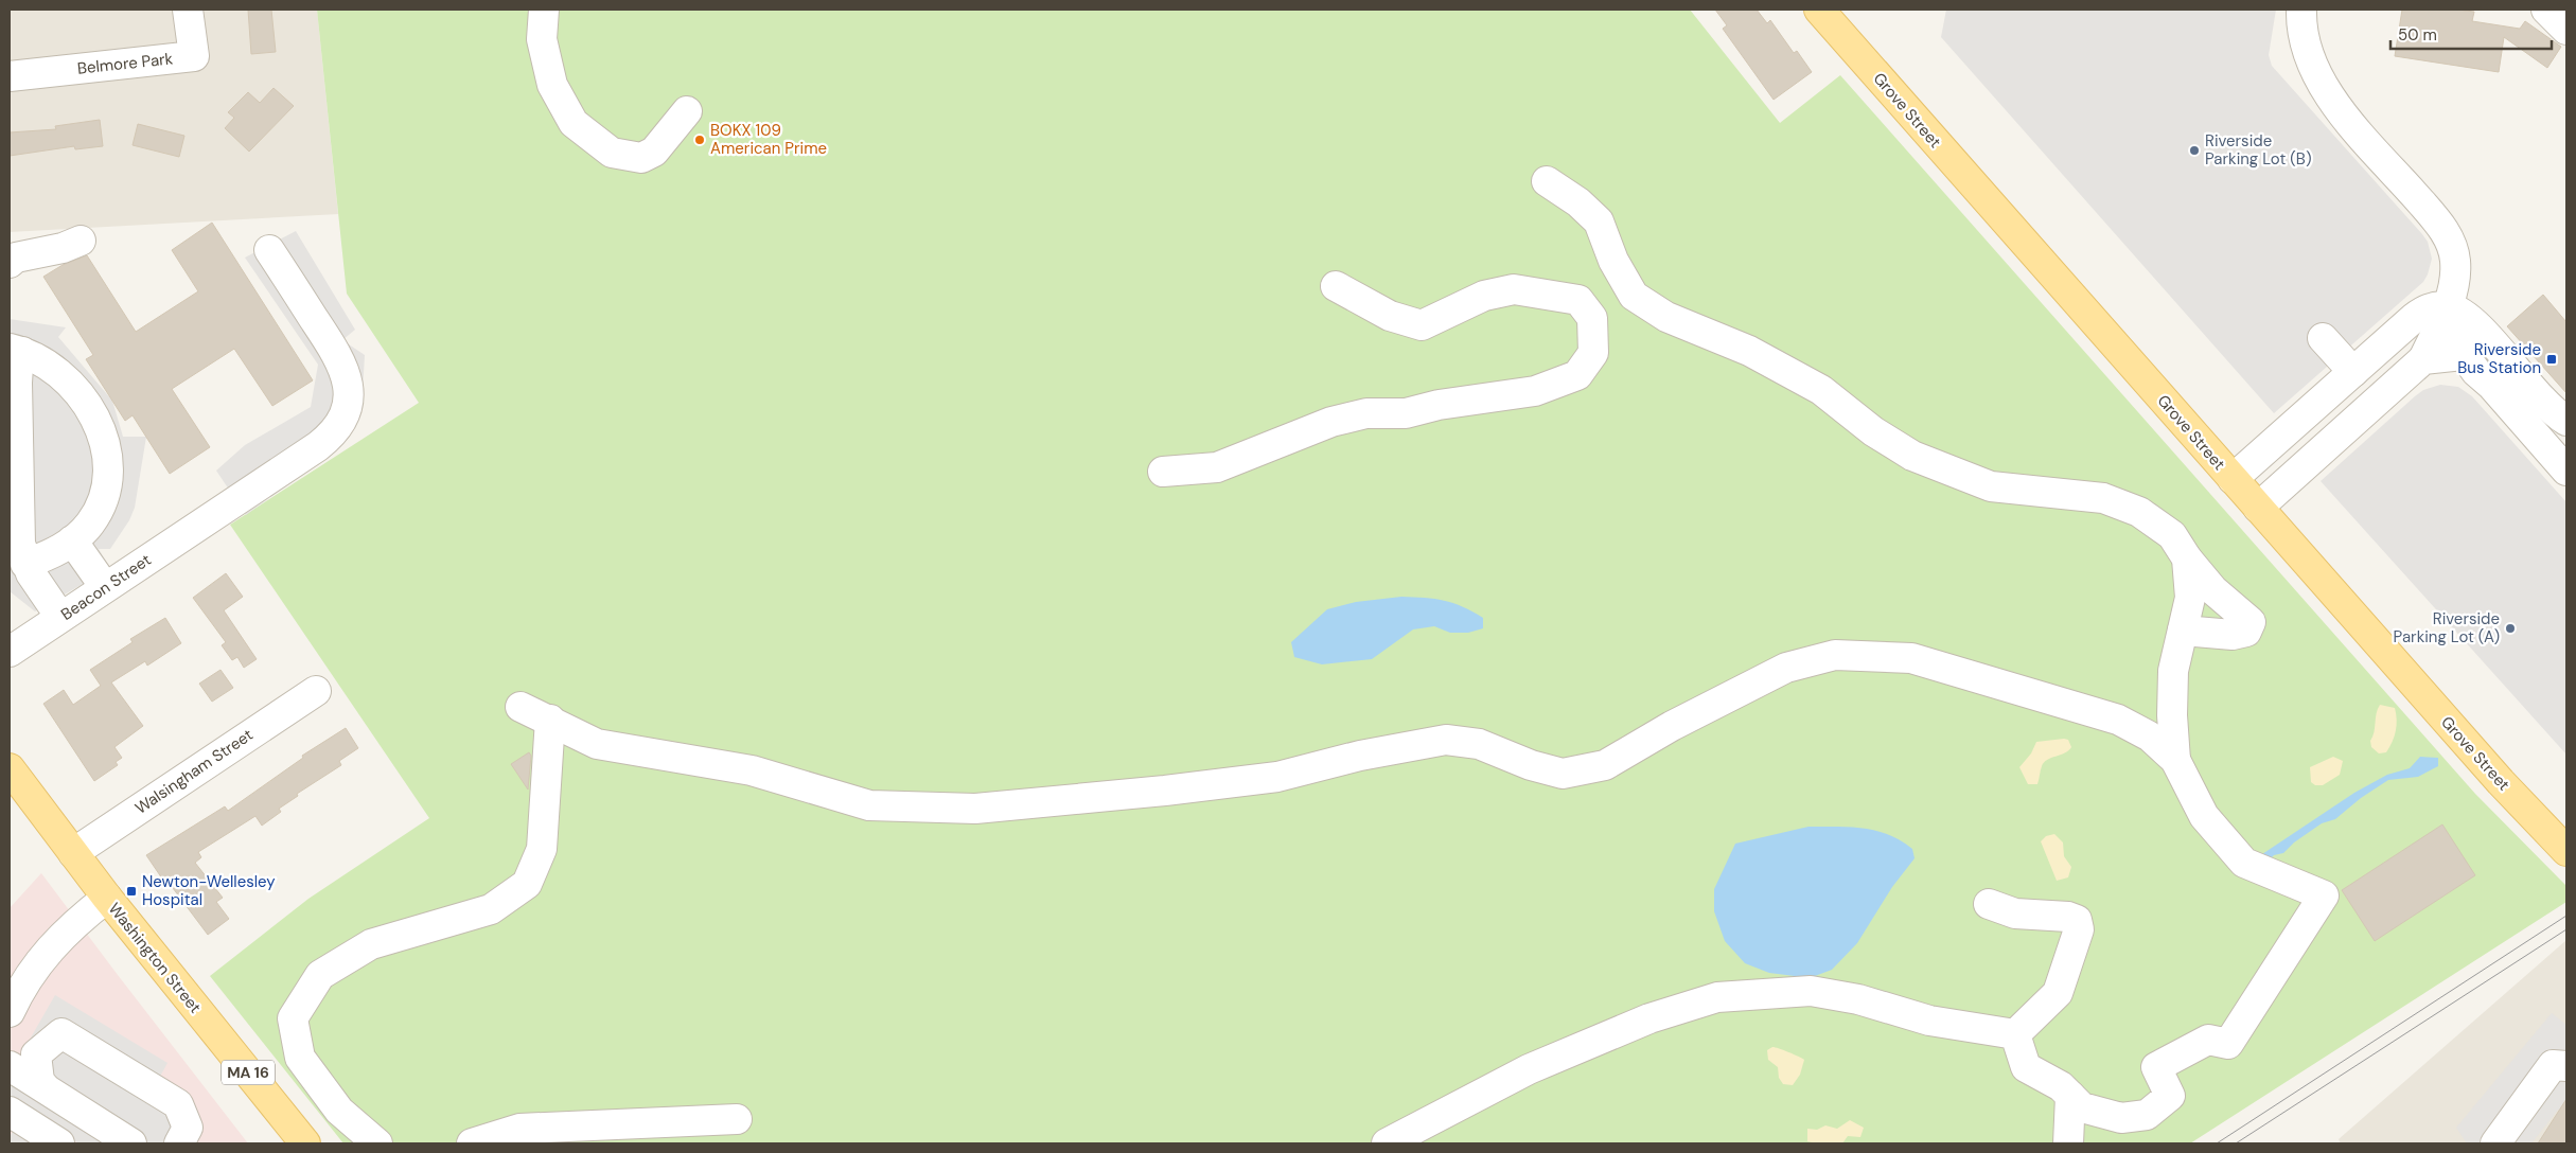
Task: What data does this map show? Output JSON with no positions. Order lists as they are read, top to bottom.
{
  "streets": {
    "main road": ["Grove Street", "Washington Street", "MA 16"],
    "street": ["Belmore Park", "Beacon Street", "Walsingham Street"]
  },
  "crossings": [
    ["Walsingham Street", "Washington Street"]
  ],
  "places": {
    "other": ["BOKX 109 American Prime", "Riverside Parking Lot (B)", "Riverside Parking Lot (A)"],
    "transit": ["Riverside Bus Station", "Newton-Wellesley Hospital"]
  },
  "scale_bar": "50 m"
}
